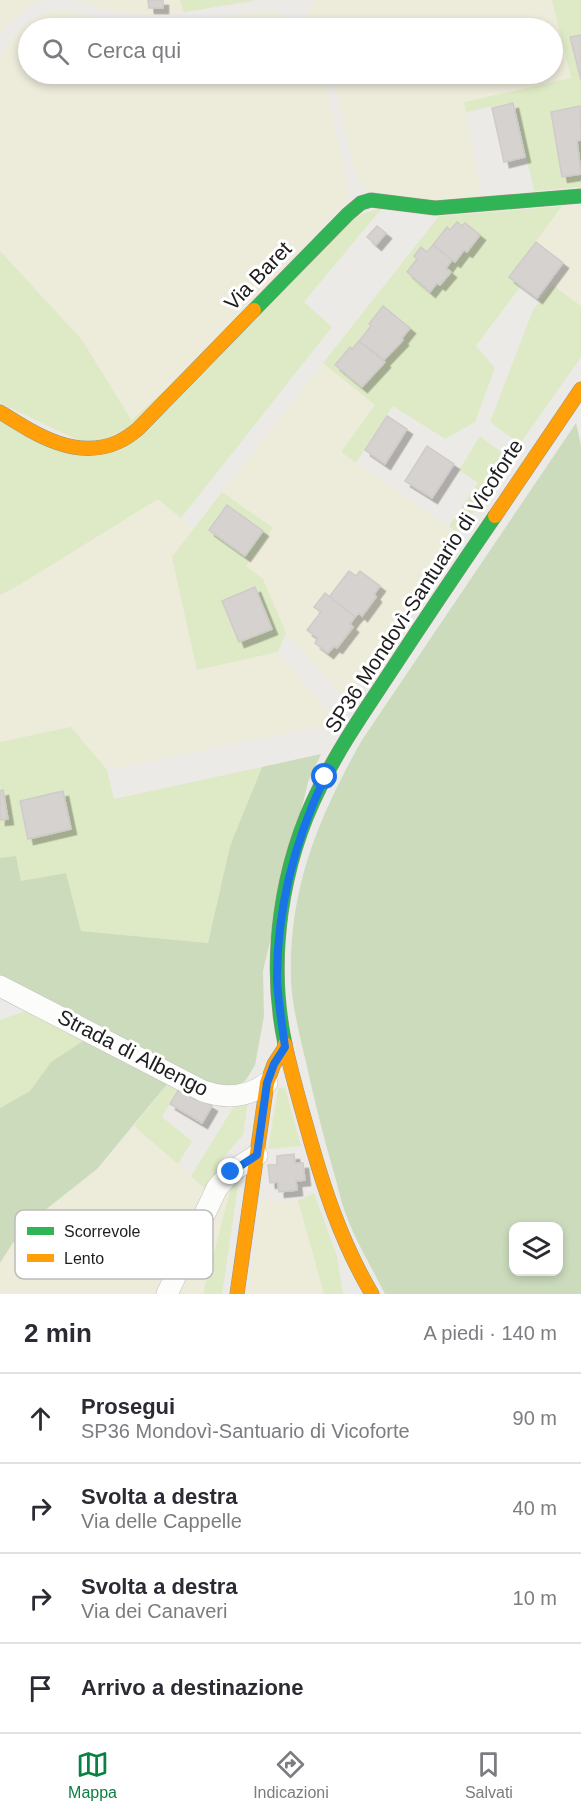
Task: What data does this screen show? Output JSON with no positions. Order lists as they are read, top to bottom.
{
  "streets": {
    "main road": ["Via Baret", "SP36 Mondovì-Santuario di Vicoforte"],
    "street": ["Strada di Albengo"]
  },
  "legend": ["Scorrevole", "Lento"],
  "page": {
    "search": "Cerca qui",
    "heading": ["2 min", "A piedi · 140 m"],
    "list": [
      ["Prosegui", "SP36 Mondovì-Santuario di Vicoforte", "90 m"],
      ["Svolta a destra", "Via delle Cappelle", "40 m"],
      ["Svolta a destra", "Via dei Canaveri", "10 m"],
      "Arrivo a destinazione"
    ],
    "nav": ["Mappa", "Indicazioni", "Salvati"]
  }
}
